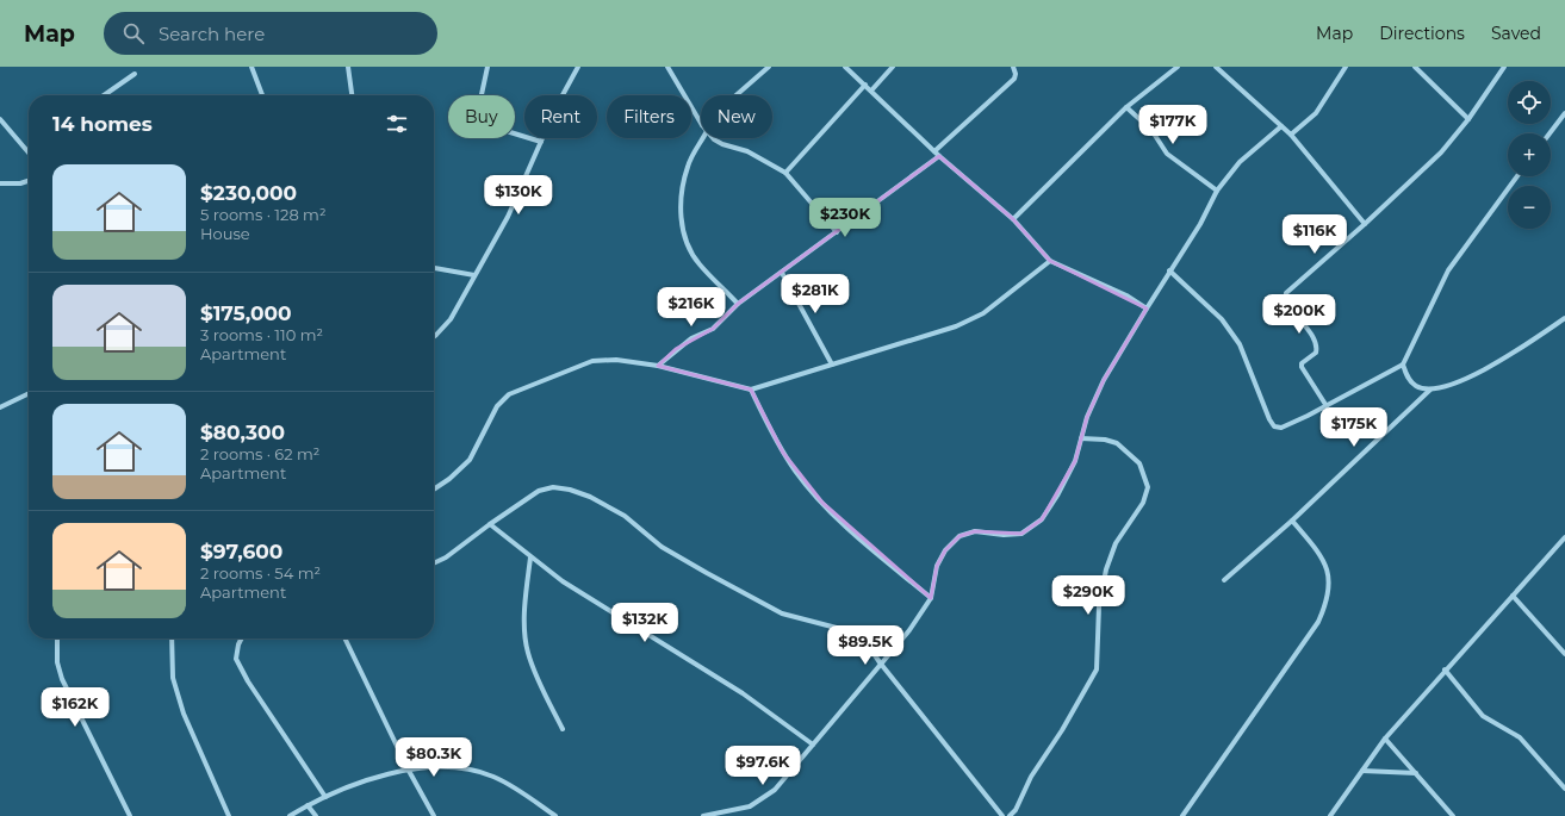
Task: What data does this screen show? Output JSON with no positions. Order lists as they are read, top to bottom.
{
  "page": {
    "header": "Map",
    "search": "Search here",
    "nav": ["Map", "Directions", "Saved"],
    "map_buttons": ["+", "−"],
    "chip": [
      "Buy",
      "Rent",
      "Filters",
      "New"
    ],
    "heading": "14 homes",
    "price": [
      "$177K",
      "$130K",
      "$230K",
      "$116K",
      "$281K",
      "$216K",
      "$200K",
      "$175K",
      "$290K",
      "$132K",
      "$89.5K",
      "$162K",
      "$80.3K",
      "$97.6K"
    ],
    "list": [
      {
        "name": "$230,000",
        "note": "5 rooms · 128 m² · House"
      },
      {
        "name": "$175,000",
        "note": "3 rooms · 110 m² · Apartment"
      },
      {
        "name": "$80,300",
        "note": "2 rooms · 62 m² · Apartment"
      },
      {
        "name": "$97,600",
        "note": "2 rooms · 54 m² · Apartment"
      }
    ]
  }
}
